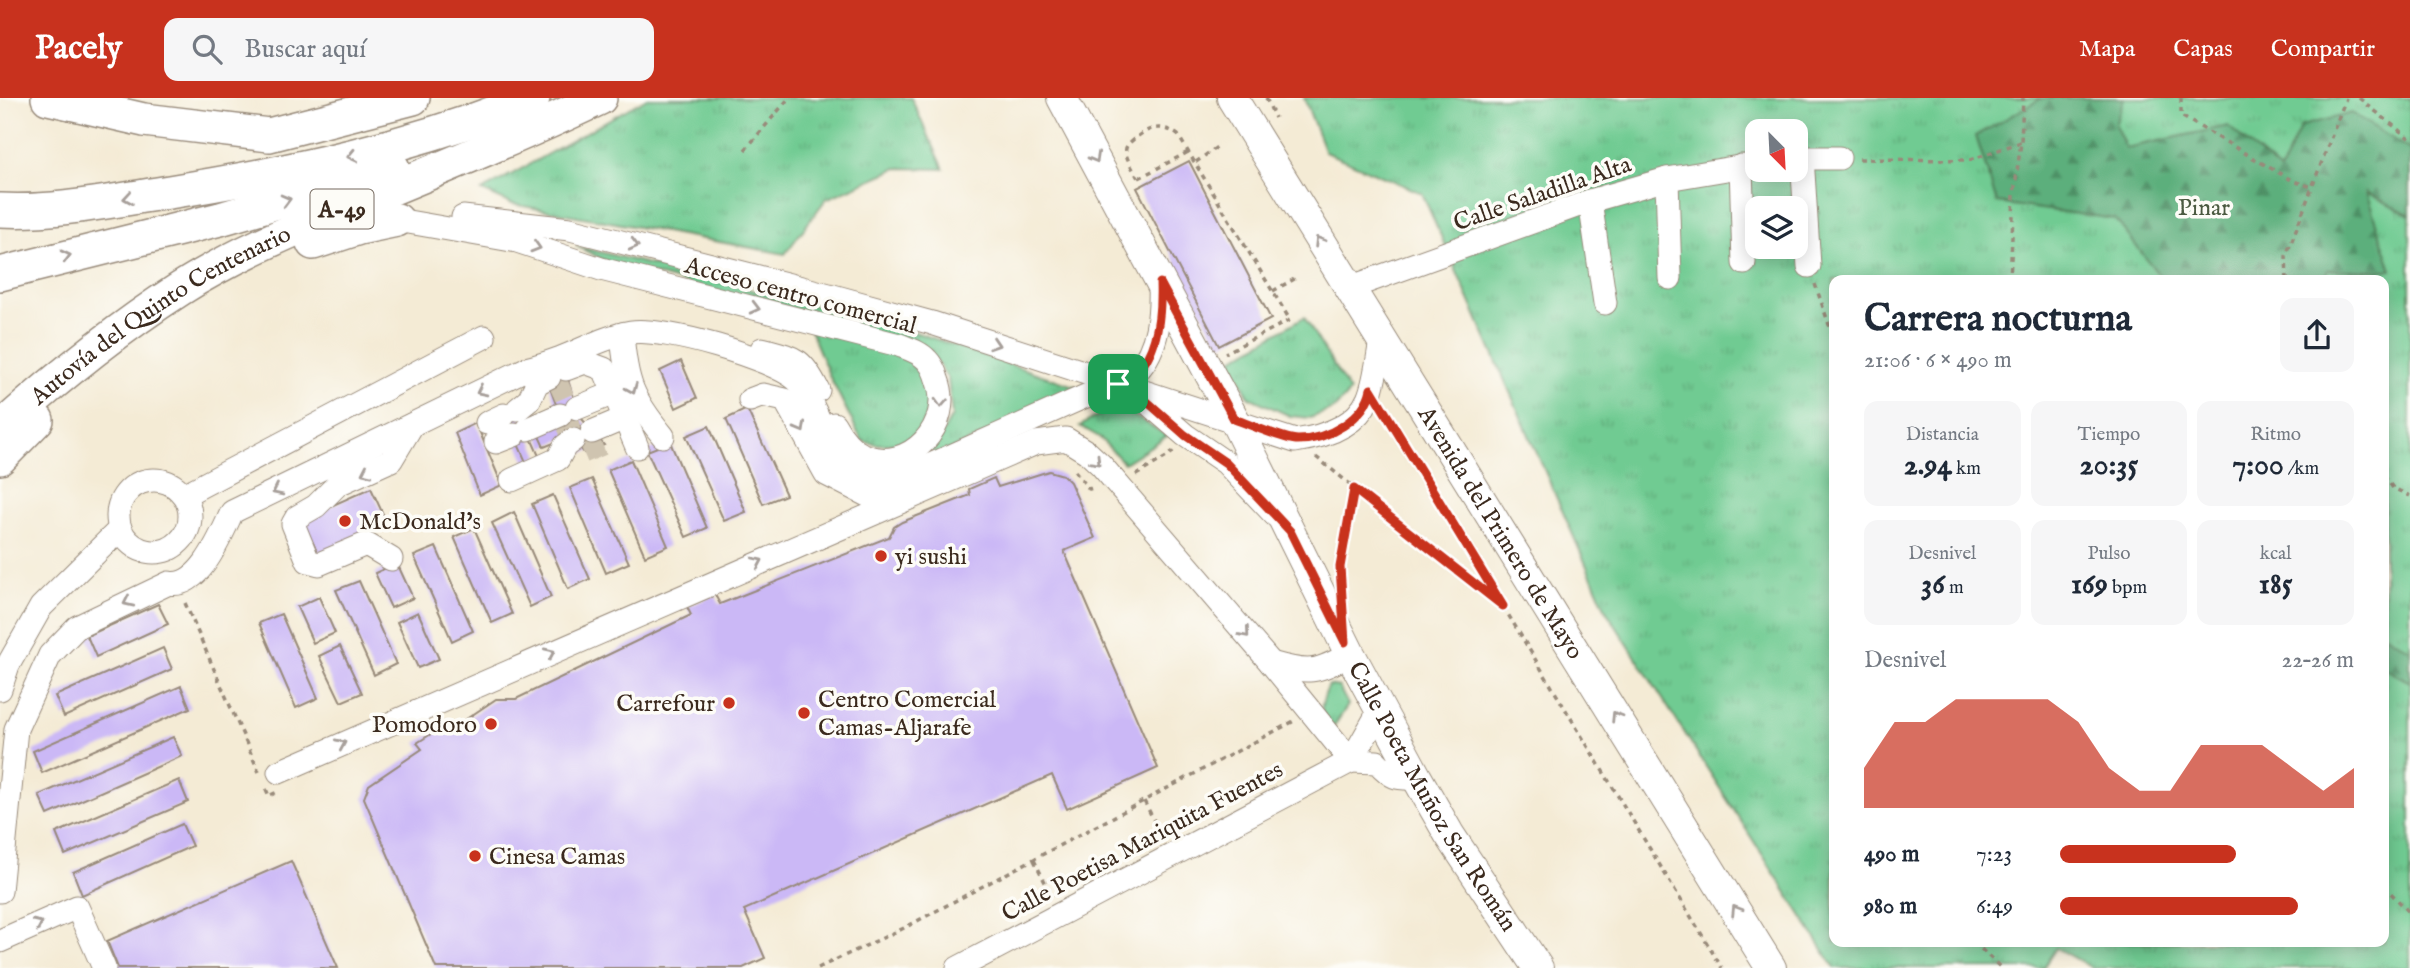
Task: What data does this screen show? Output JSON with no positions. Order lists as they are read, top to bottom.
{
  "streets": {
    "highway": ["A-49", "Autovía del Quinto Centenario"],
    "main road": ["Avenida del Primero de Mayo", "Calle Poeta Muñoz San Román"],
    "street": ["Calle Saladilla Alta", "Acceso centro comercial", "Calle Poetisa Mariquita Fuentes"]
  },
  "crossings": [
    ["Calle Saladilla Alta", "Avenida del Primero de Mayo"]
  ],
  "one_way": ["Avenida del Primero de Mayo"],
  "parks": ["Pinar"],
  "places": [
    "McDonald's",
    "yi sushi",
    "Carrefour",
    "Centro Comercial Camas-Aljarafe",
    "Pomodoro",
    "Cinesa Camas"
  ],
  "north": "bottom right",
  "page": {
    "header": "Pacely",
    "search": "Buscar aquí",
    "nav": ["Mapa", "Capas", "Compartir"],
    "heading": ["Carrera nocturna", "21:06 · 6 × 490 m"],
    "stats": [
      ["Distancia", "2.94 km"],
      ["Tiempo", "20:35"],
      ["Ritmo", "7:00 /km"],
      ["Desnivel", "36 m"],
      ["Pulso", "169 bpm"],
      ["kcal", "185"]
    ],
    "chart": ["Desnivel", "22–26 m"],
    "list": [
      {
        "name": "490 m",
        "note": "7:23"
      },
      {
        "name": "980 m",
        "note": "6:49"
      }
    ]
  }
}
